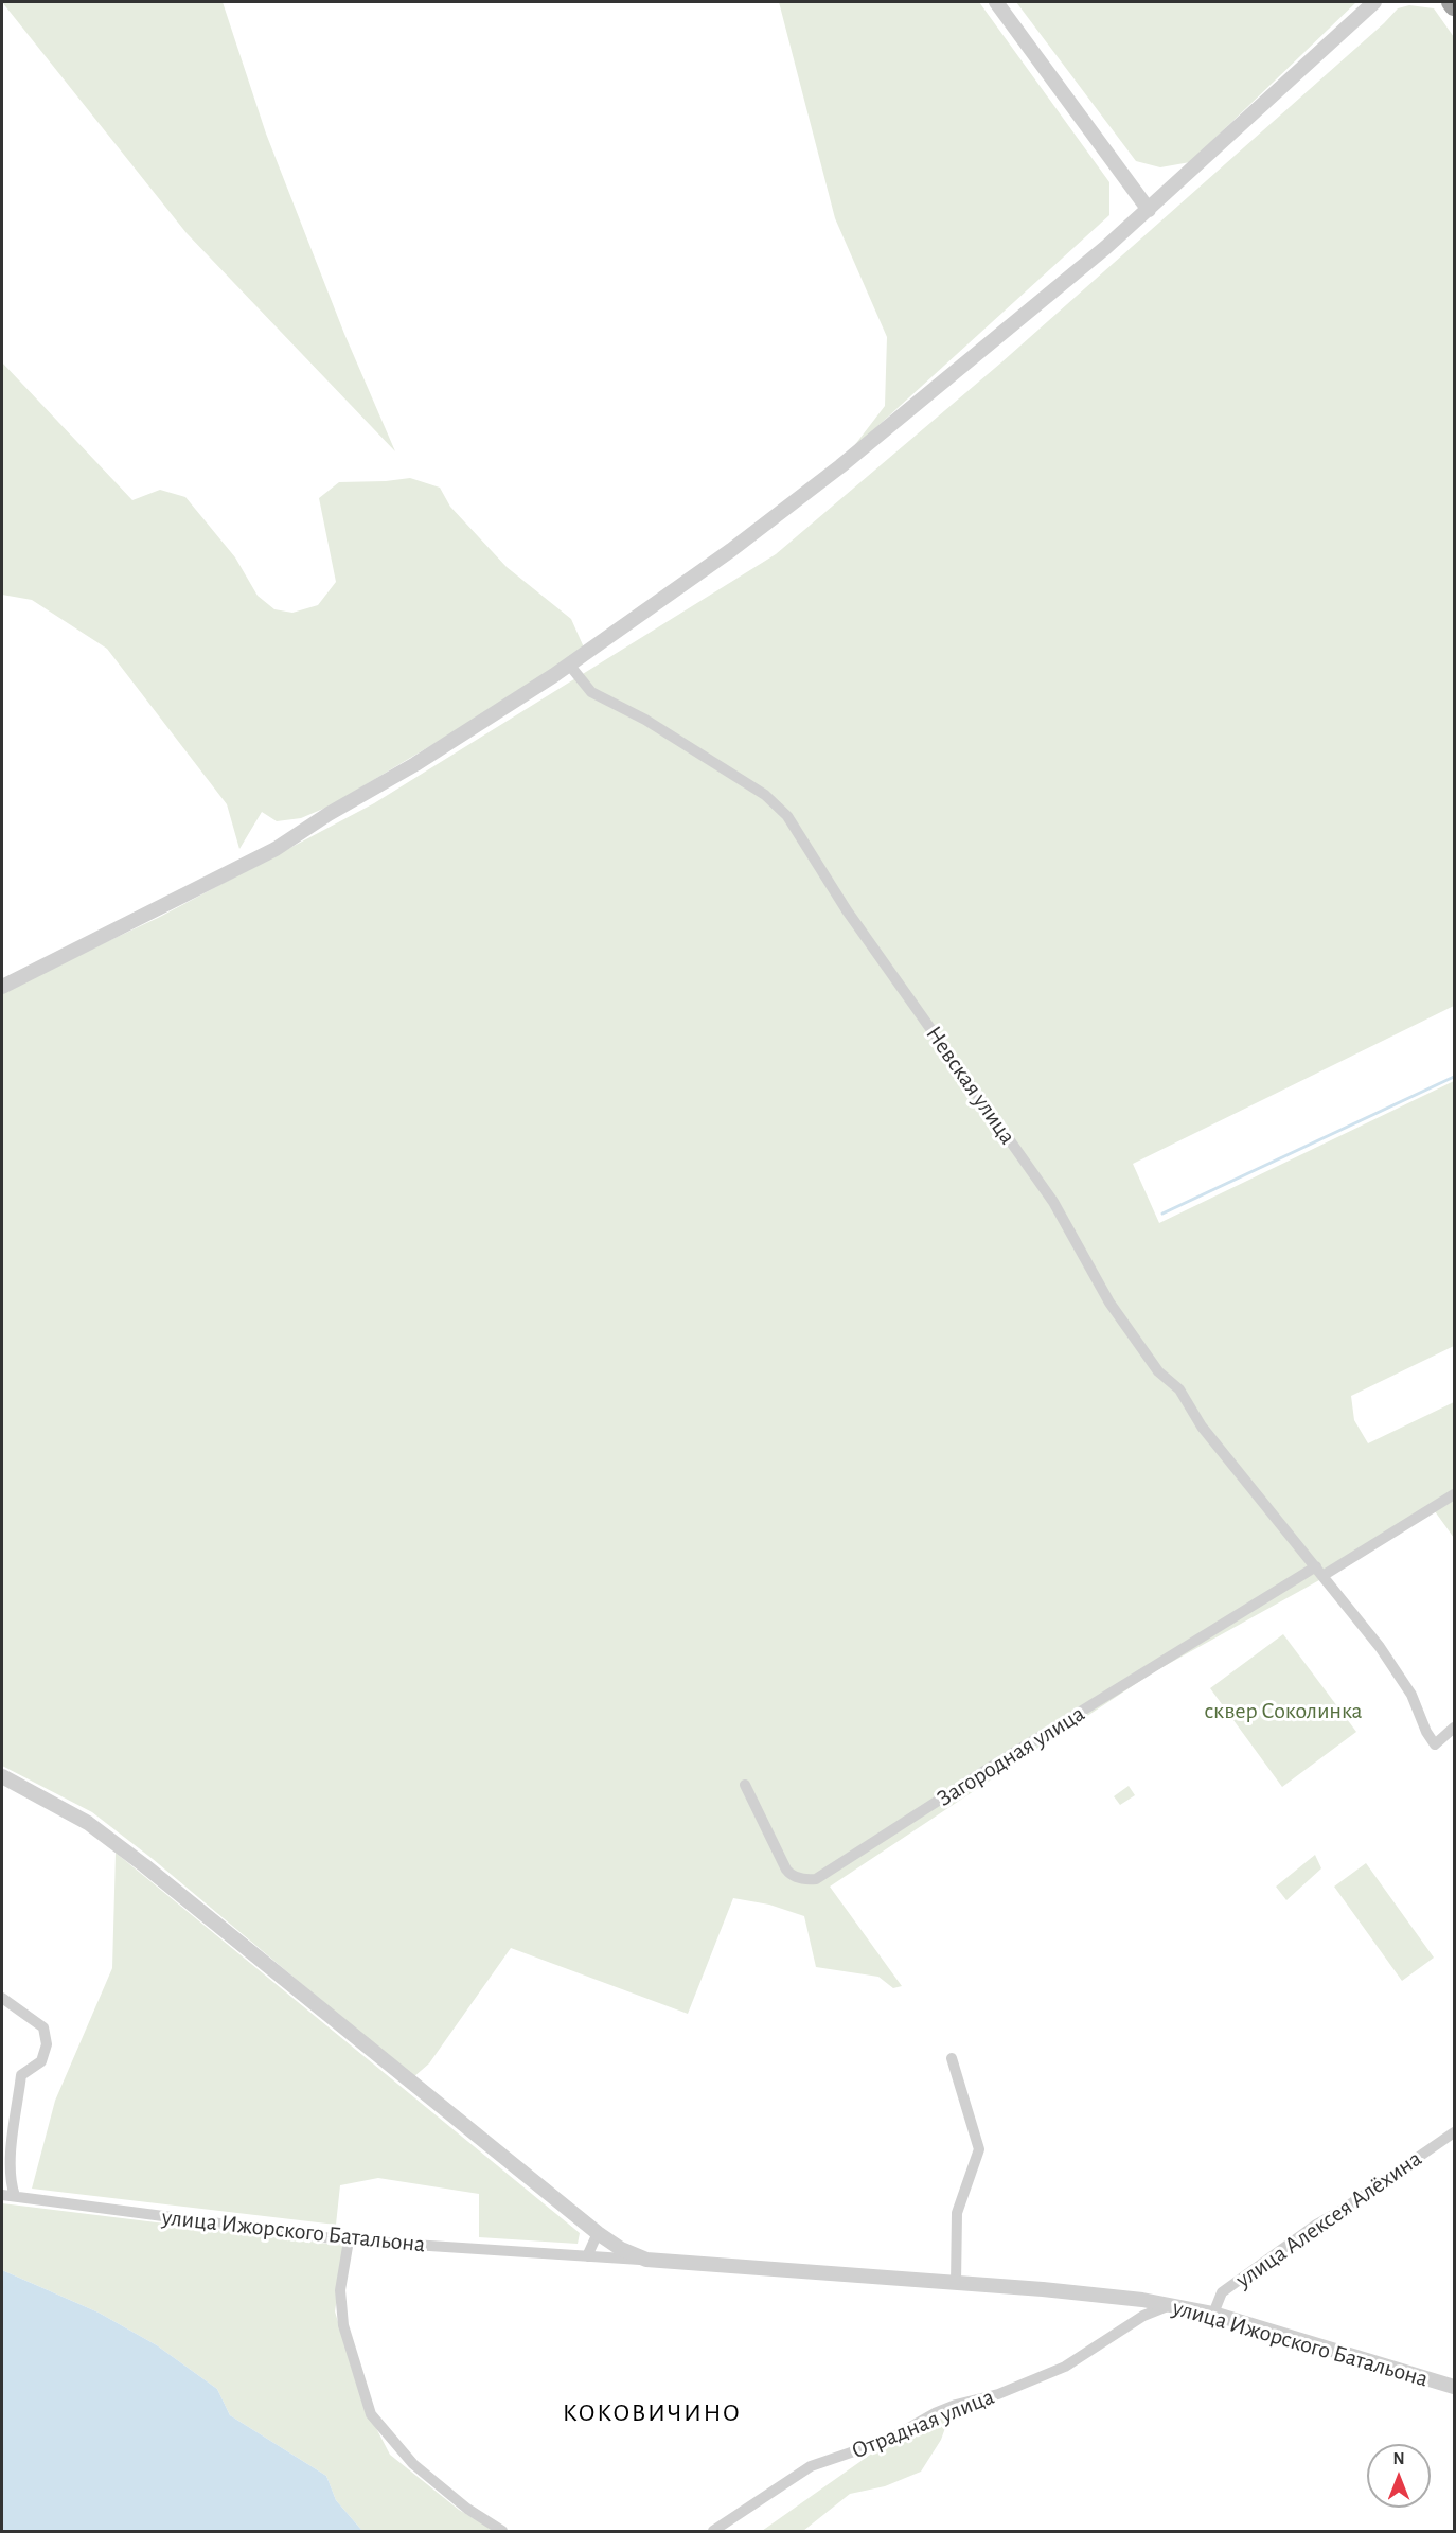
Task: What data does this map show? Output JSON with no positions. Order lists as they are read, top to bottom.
{
  "streets": {
    "street": [
      "Невская улица",
      "Загородная улица",
      "улица Алексея Алёхина",
      "улица Ижорского Батальона",
      "Отрадная улица"
    ]
  },
  "crossings": [
    ["Невская улица", "Загородная улица"],
    ["улица Алексея Алёхина", "улица Ижорского Батальона"],
    ["улица Ижорского Батальона", "Отрадная улица"]
  ],
  "districts": ["КОКОВИЧИНО"],
  "parks": ["сквер Соколинка"],
  "north": "top"
}
